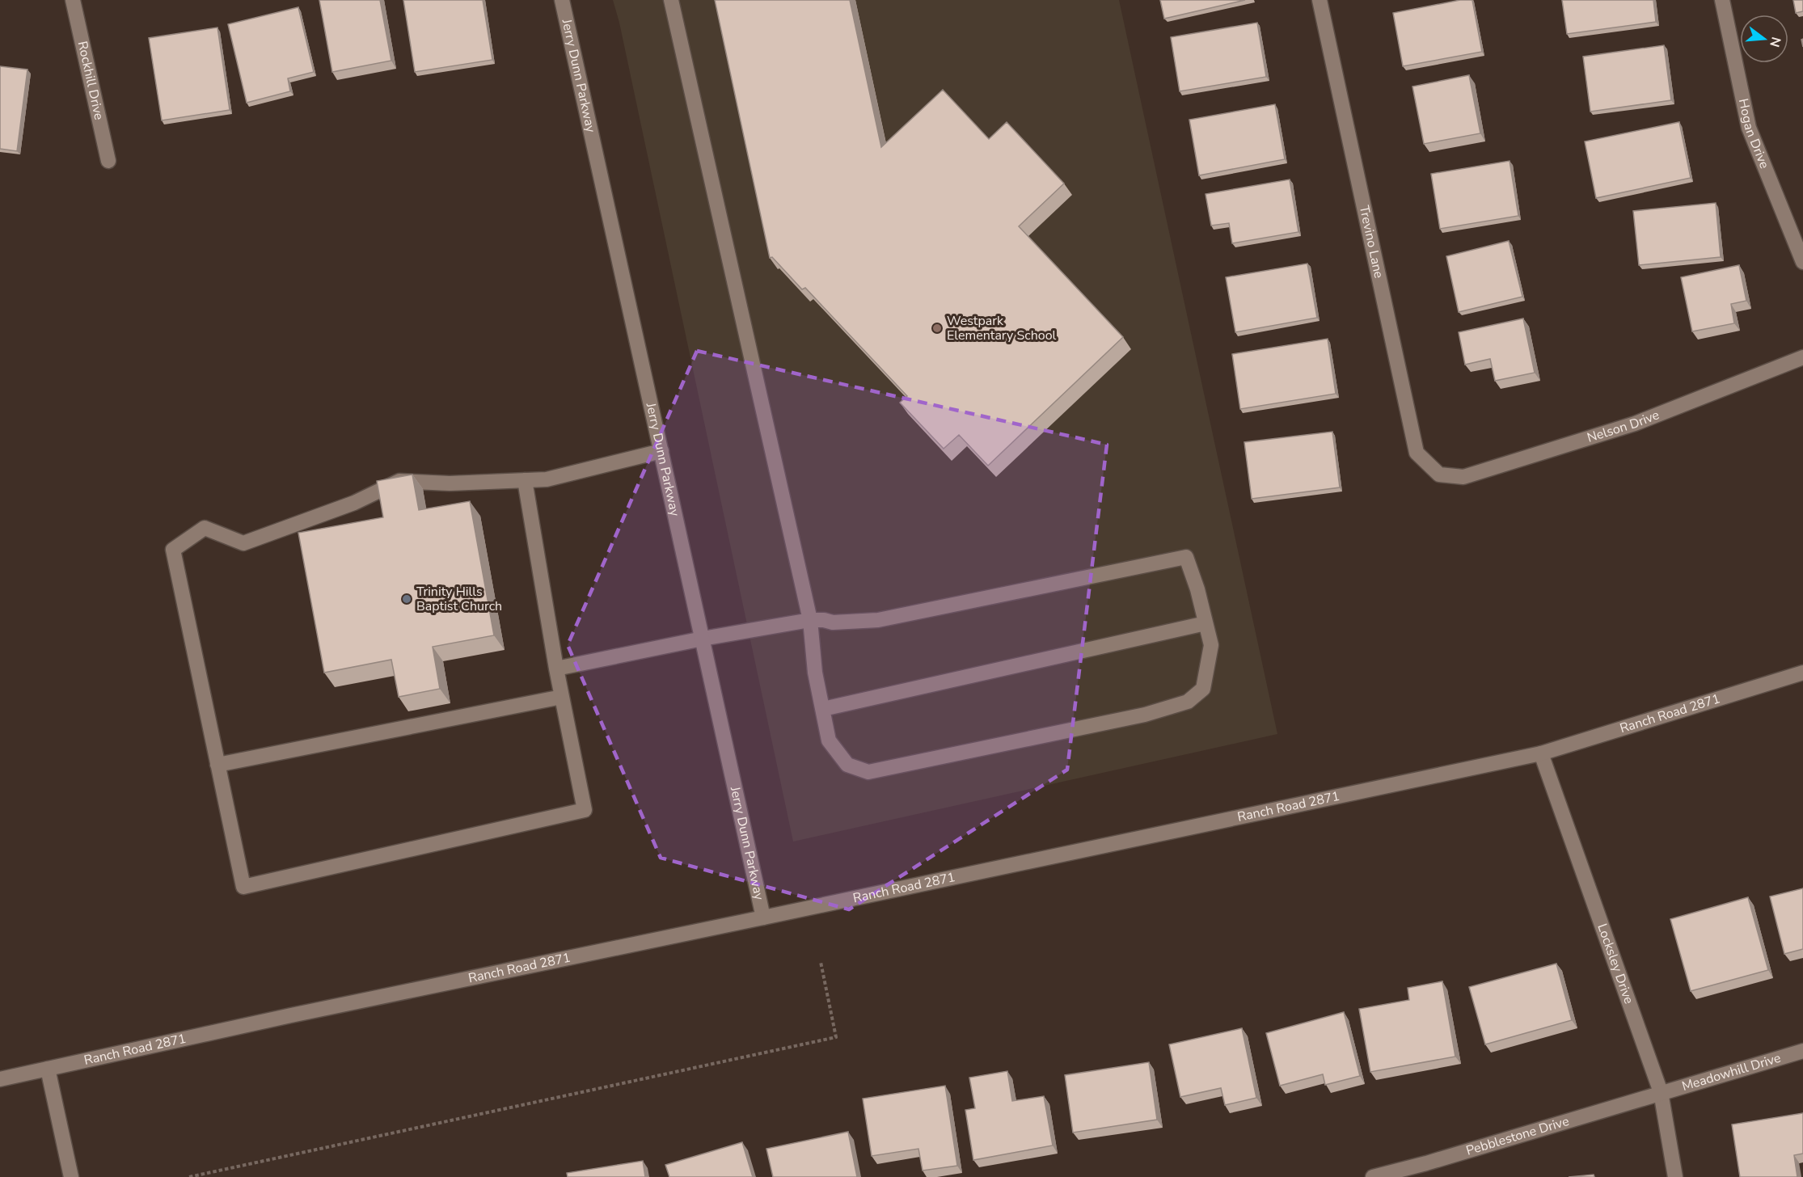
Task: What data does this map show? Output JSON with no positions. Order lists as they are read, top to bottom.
{
  "streets": {
    "street": [
      "Jerry Dunn Parkway",
      "Rockhill Drive",
      "Hogan Drive",
      "Trevino Lane",
      "Nelson Drive",
      "Ranch Road 2871",
      "Locksley Drive",
      "Meadowhill Drive",
      "Pebblestone Drive"
    ]
  },
  "crossings": [
    ["Jerry Dunn Parkway", "Ranch Road 2871"],
    ["Trevino Lane", "Nelson Drive"],
    ["Ranch Road 2871", "Locksley Drive"],
    ["Locksley Drive", "Meadowhill Drive"],
    ["Locksley Drive", "Pebblestone Drive"],
    ["Meadowhill Drive", "Pebblestone Drive"]
  ],
  "places": ["Westpark Elementary School", "Trinity Hills Baptist Church"],
  "north": "right"
}
